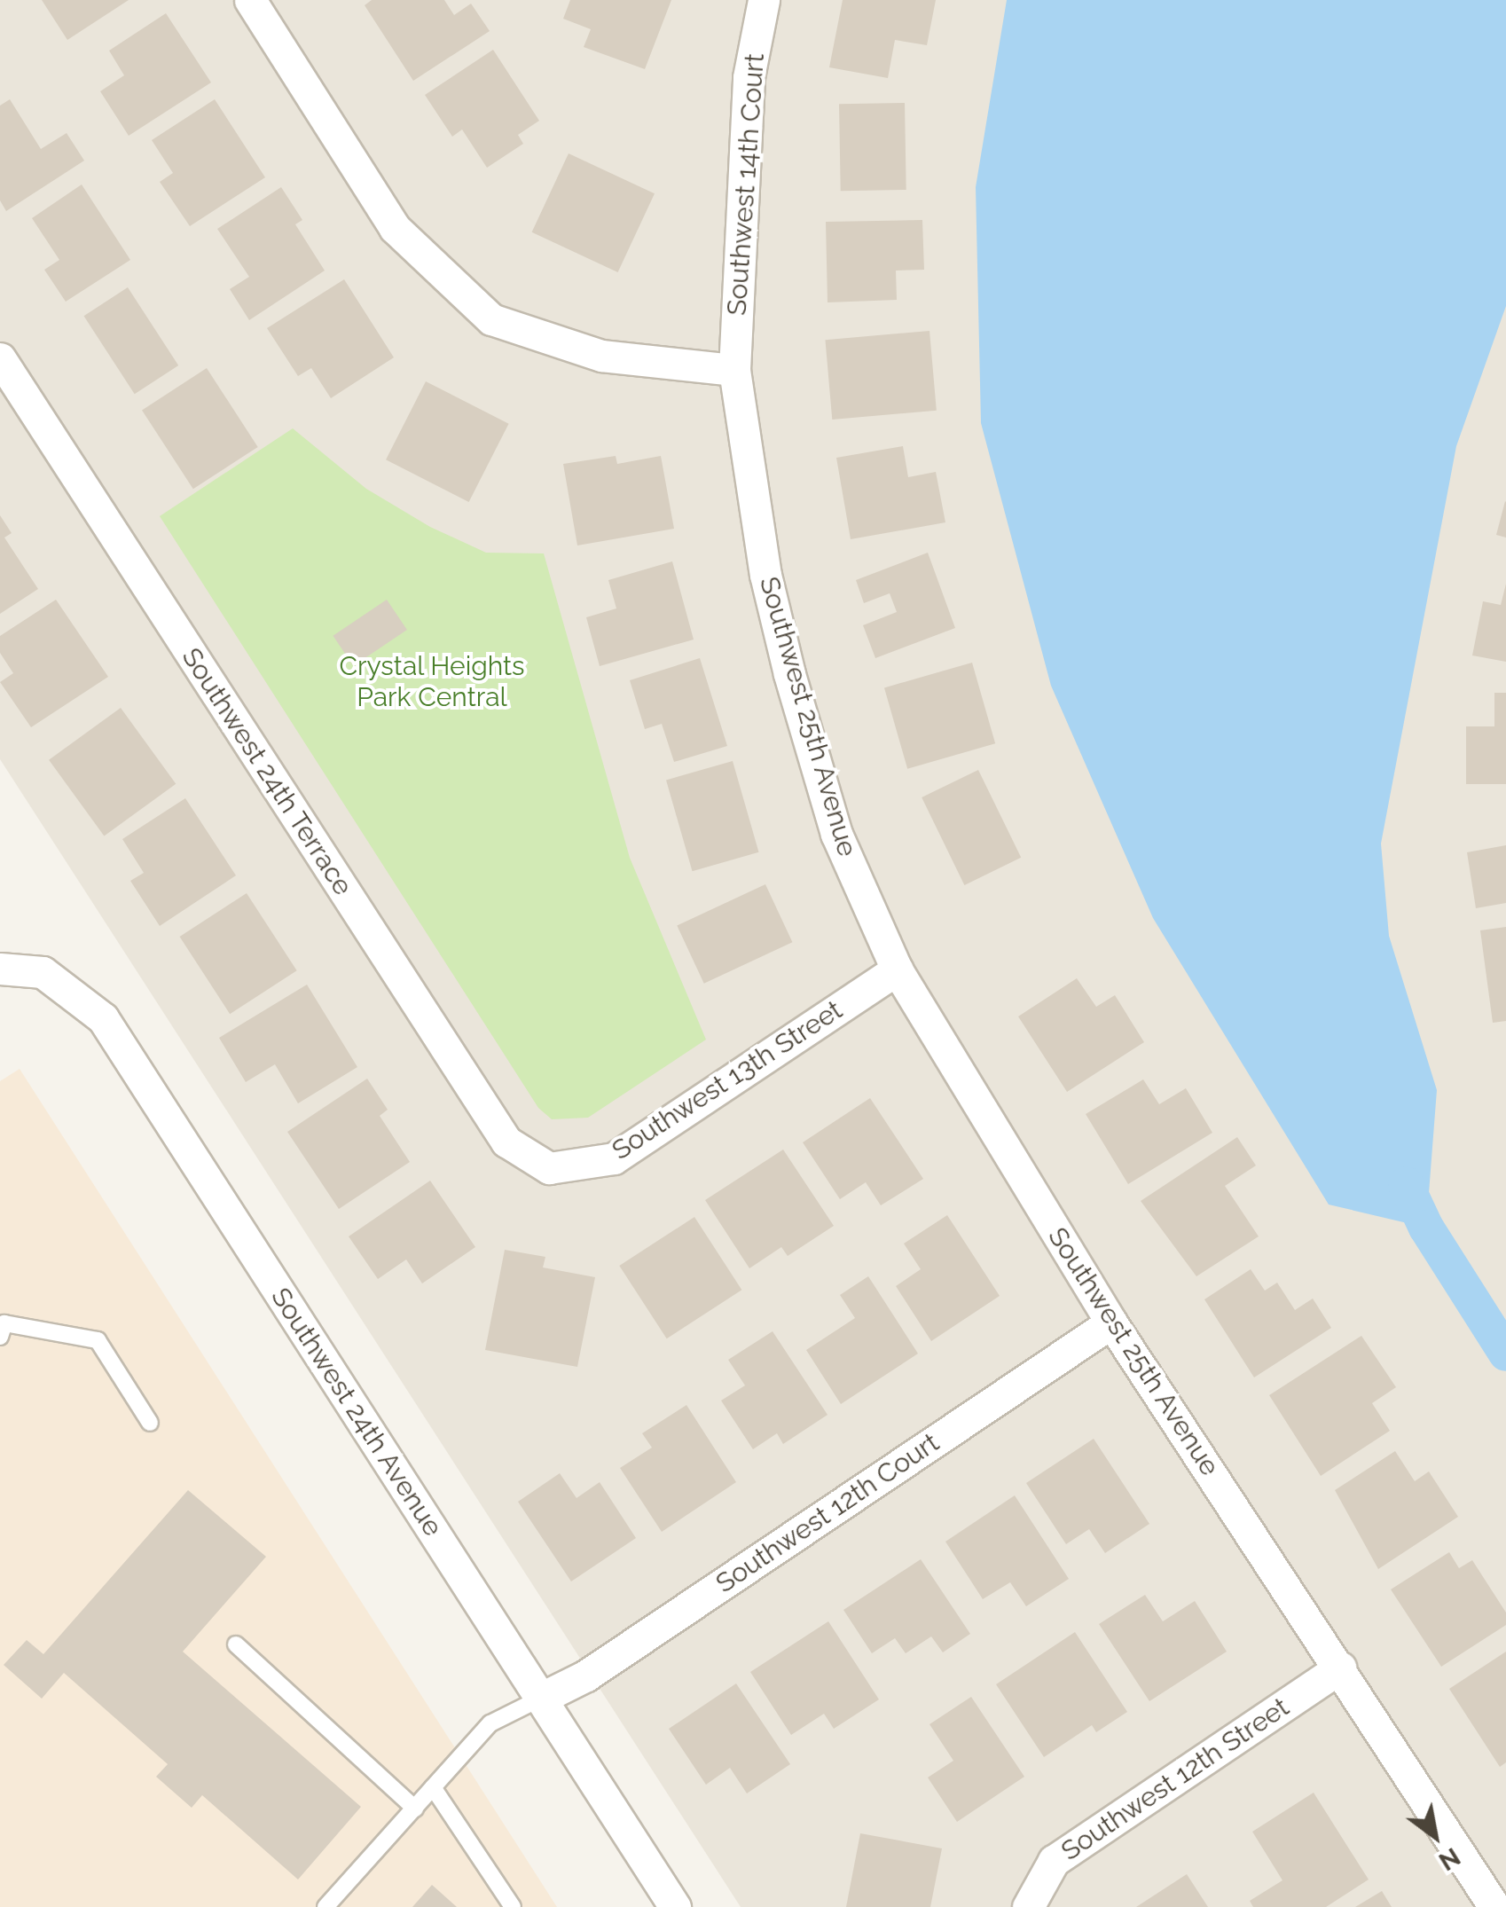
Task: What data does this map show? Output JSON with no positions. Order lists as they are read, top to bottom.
{
  "streets": {
    "street": [
      "Southwest 14th Court",
      "Southwest 25th Avenue",
      "Southwest 24th Terrace",
      "Southwest 13th Street",
      "Southwest 24th Avenue",
      "Southwest 12th Court",
      "Southwest 12th Street"
    ]
  },
  "crossings": [
    ["Southwest 14th Court", "Southwest 25th Avenue"],
    ["Southwest 25th Avenue", "Southwest 13th Street"],
    ["Southwest 25th Avenue", "Southwest 12th Court"],
    ["Southwest 25th Avenue", "Southwest 12th Street"],
    ["Southwest 24th Terrace", "Southwest 13th Street"],
    ["Southwest 24th Avenue", "Southwest 12th Court"]
  ],
  "parks": ["Crystal Heights Park Central"],
  "north": "bottom right"
}
